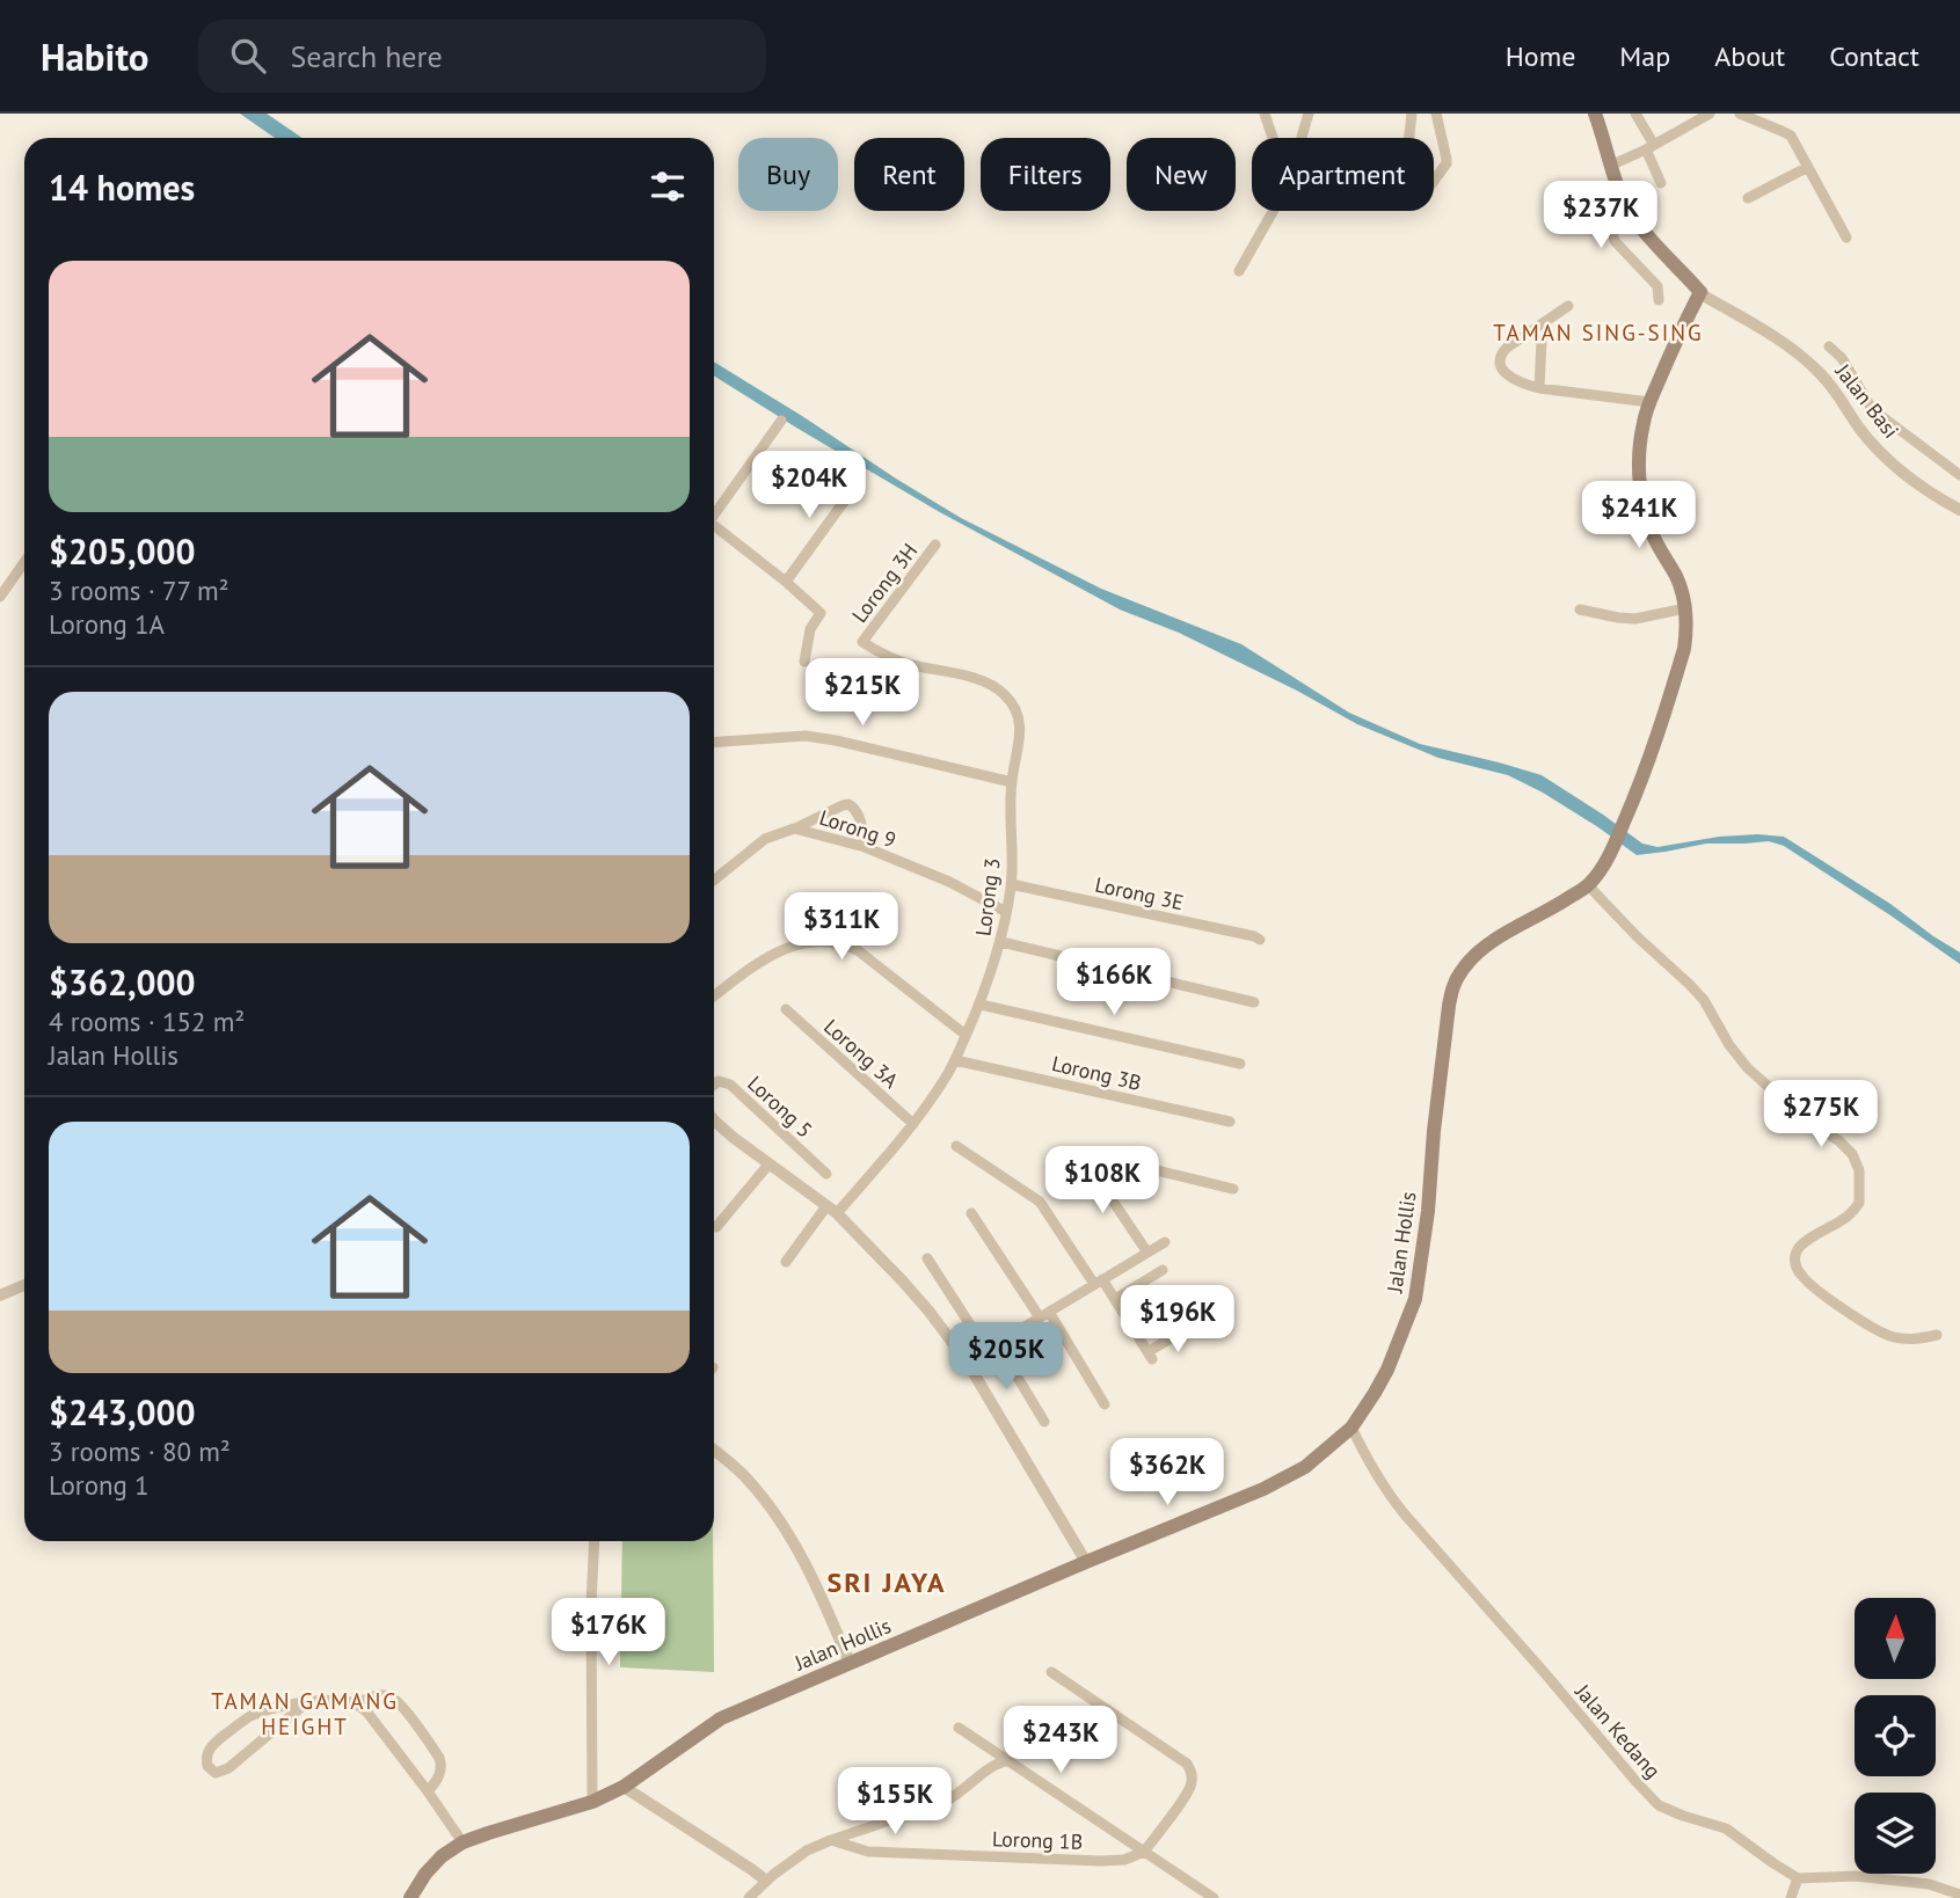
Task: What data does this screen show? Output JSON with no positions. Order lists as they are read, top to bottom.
{
  "streets": {
    "main road": ["Jalan Hollis"],
    "street": [
      "Jalan Basi",
      "Lorong 3H",
      "Lorong 9",
      "Lorong 3E",
      "Lorong 3",
      "Lorong 3A",
      "Lorong 3B",
      "Lorong 5",
      "Jalan Kedang",
      "Lorong 1B"
    ]
  },
  "crossings": [
    ["Jalan Basi", "Jalan Hollis"],
    ["Lorong 3H", "Lorong 3"],
    ["Lorong 9", "Lorong 3"],
    ["Lorong 3E", "Lorong 3"],
    ["Lorong 3", "Lorong 3A"],
    ["Lorong 3", "Lorong 3B"],
    ["Jalan Hollis", "Jalan Kedang"]
  ],
  "districts": ["TAMAN SING-SING", "SRI JAYA", "TAMAN GAMANG HEIGHT"],
  "north": "top",
  "page": {
    "header": "Habito",
    "search": "Search here",
    "nav": [
      "Home",
      "Map",
      "About",
      "Contact"
    ],
    "chip": [
      "Buy",
      "Rent",
      "Filters",
      "New",
      "Apartment"
    ],
    "heading": "14 homes",
    "price": [
      "$237K",
      "$204K",
      "$241K",
      "$215K",
      "$311K",
      "$166K",
      "$275K",
      "$108K",
      "$196K",
      "$205K",
      "$362K",
      "$176K",
      "$243K",
      "$155K"
    ],
    "list": [
      {
        "name": "$205,000",
        "note": "3 rooms · 77 m² · Lorong 1A"
      },
      {
        "name": "$362,000",
        "note": "4 rooms · 152 m² · Jalan Hollis"
      },
      {
        "name": "$243,000",
        "note": "3 rooms · 80 m² · Lorong 1"
      }
    ]
  }
}
